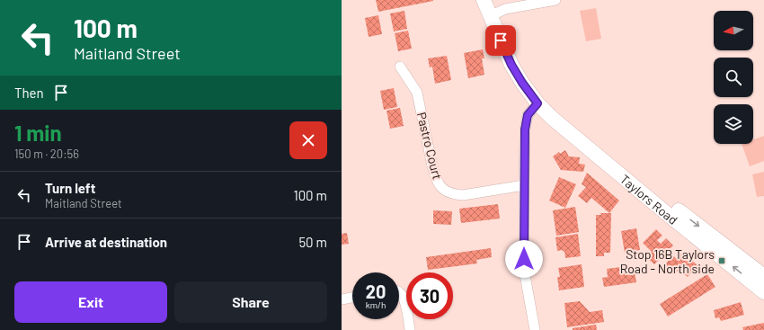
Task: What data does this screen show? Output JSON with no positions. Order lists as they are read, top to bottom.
{
  "streets": {
    "main road": ["Taylors Road"],
    "street": ["Pastro Court"]
  },
  "places": {
    "transit": ["Stop 16B Taylors Road - North side"]
  },
  "north": "left",
  "page": {
    "turn": ["100 m", "Maitland Street"],
    "then": "Then",
    "heading": ["1 min", "150 m · 20:56"],
    "list": [
      {
        "name": "Turn left",
        "note": "Maitland Street",
        "value": "100 m"
      },
      {
        "name": "Arrive at destination",
        "value": "50 m"
      }
    ],
    "speed": "20 km/h",
    "limit": "30",
    "buttons": ["Exit", "Share"]
  }
}
